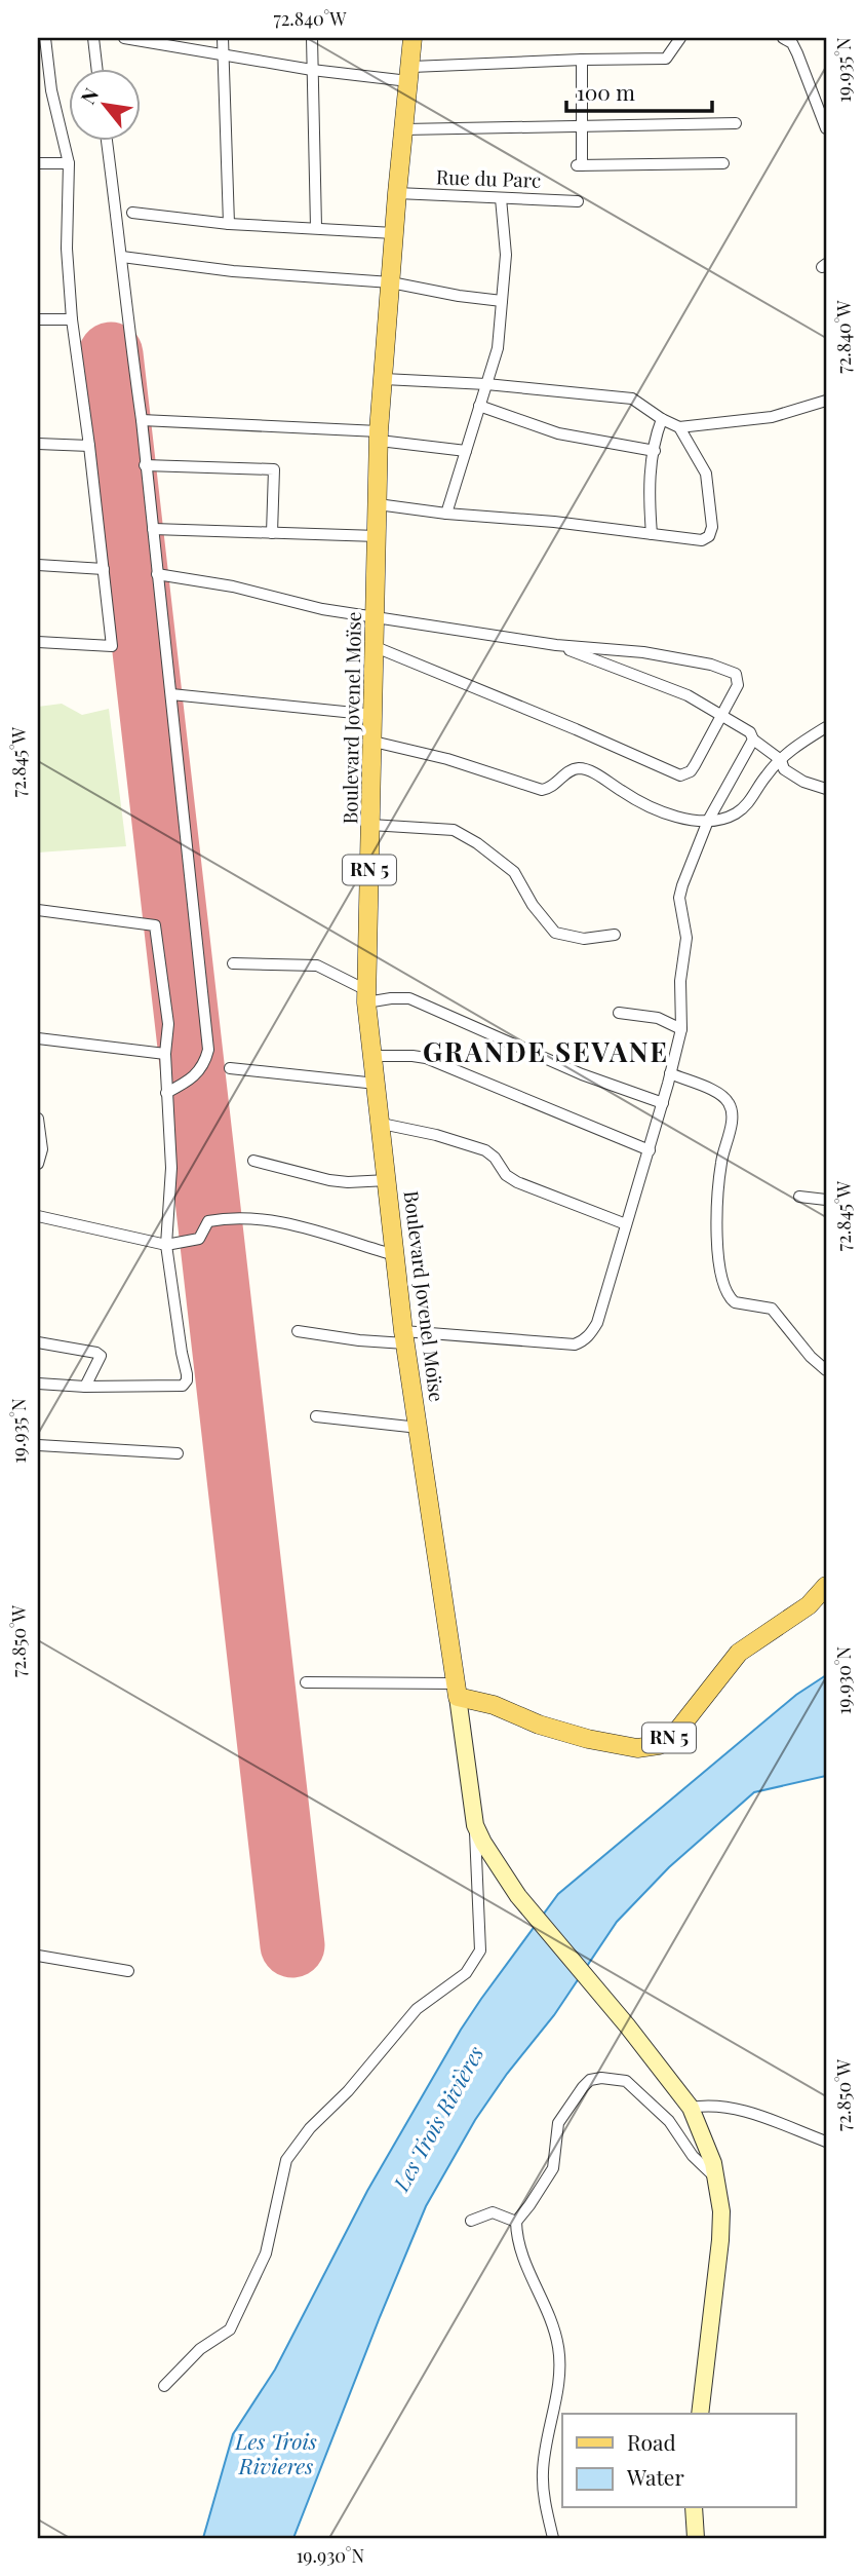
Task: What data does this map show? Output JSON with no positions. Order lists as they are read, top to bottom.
{
  "streets": {
    "main road": ["Boulevard Jovenel Moïse", "RN 5"],
    "street": ["Rue du Parc"]
  },
  "crossings": [
    ["Rue du Parc", "Boulevard Jovenel Moïse"],
    ["Boulevard Jovenel Moïse", "RN 5"]
  ],
  "districts": ["GRANDE SEVANE"],
  "water": ["Les Trois Rivières", "Les Trois Rivieres"],
  "legend": ["Road", "Water"],
  "scale_bar": "100 m",
  "north": "top left",
  "coordinates": [
    "72.840°W",
    "19.935°N",
    "72.845°W",
    "72.850°W",
    "19.930°N"
  ]
}
